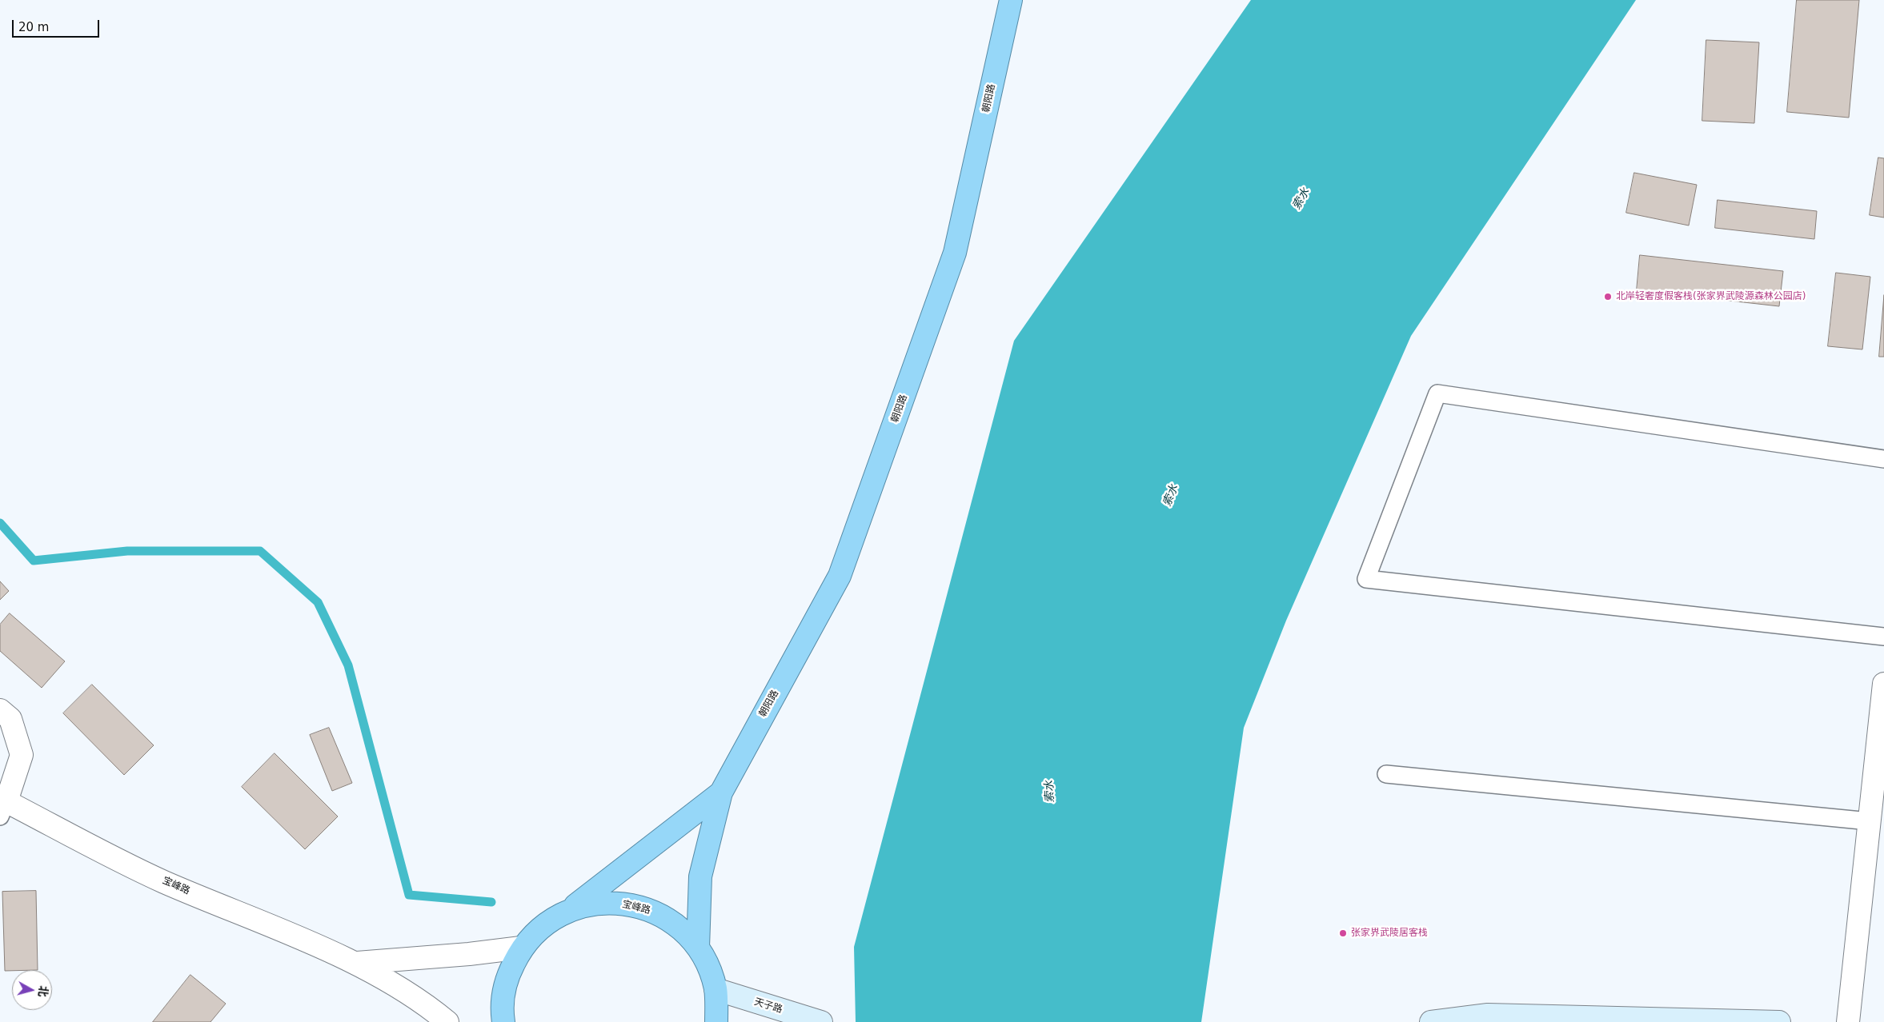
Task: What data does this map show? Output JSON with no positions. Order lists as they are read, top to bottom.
{
  "streets": {
    "highway": ["朝阳路", "宝峰路"],
    "main road": ["天子路"]
  },
  "crossings": [
    ["朝阳路", "宝峰路"],
    ["宝峰路", "天子路"]
  ],
  "water": ["索水"],
  "places": ["北岸轻奢度假客栈(张家界武陵源森林公园店)", "张家界武陵居客栈"],
  "scale_bar": "20 m",
  "north": "right"
}
